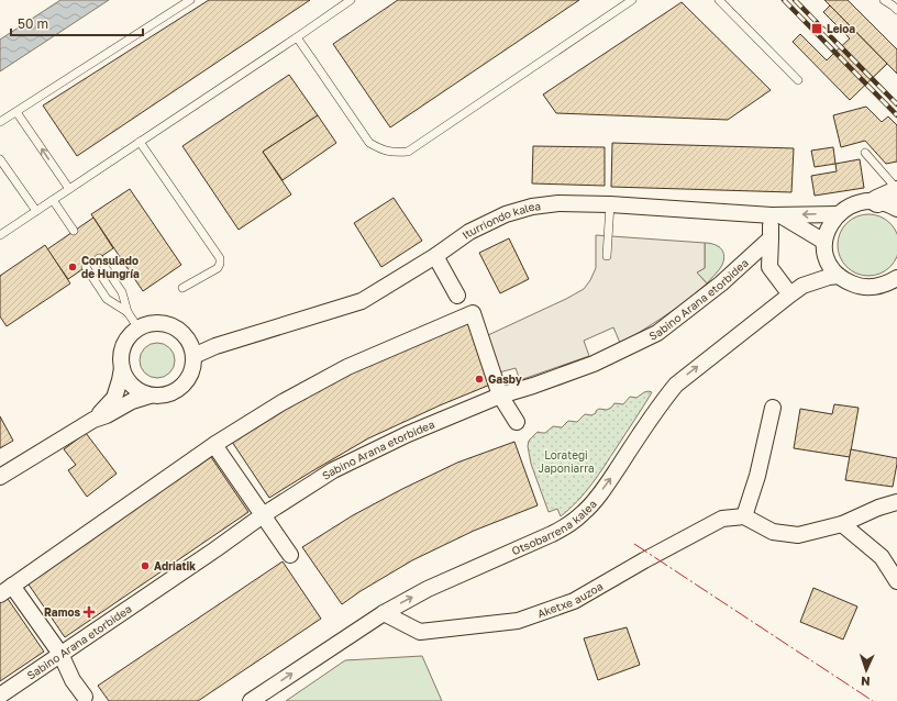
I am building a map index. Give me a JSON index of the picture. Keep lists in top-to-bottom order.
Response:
{
  "streets": {
    "street": [
      "Iturriondo kalea",
      "Sabino Arana etorbidea",
      "Otsobarrena kalea",
      "Aketxe auzoa"
    ]
  },
  "crossings": [
    ["Iturriondo kalea", "Sabino Arana etorbidea"],
    ["Otsobarrena kalea", "Aketxe auzoa"]
  ],
  "one_way": ["Otsobarrena kalea"],
  "parks": ["Lorategi Japoniarra"],
  "places": {
    "transit": ["Leioa"],
    "other": ["Consulado de Hungría", "Gasby", "Adriatik"],
    "health": ["Ramos"]
  },
  "scale_bar": "50 m",
  "north": "bottom"
}
